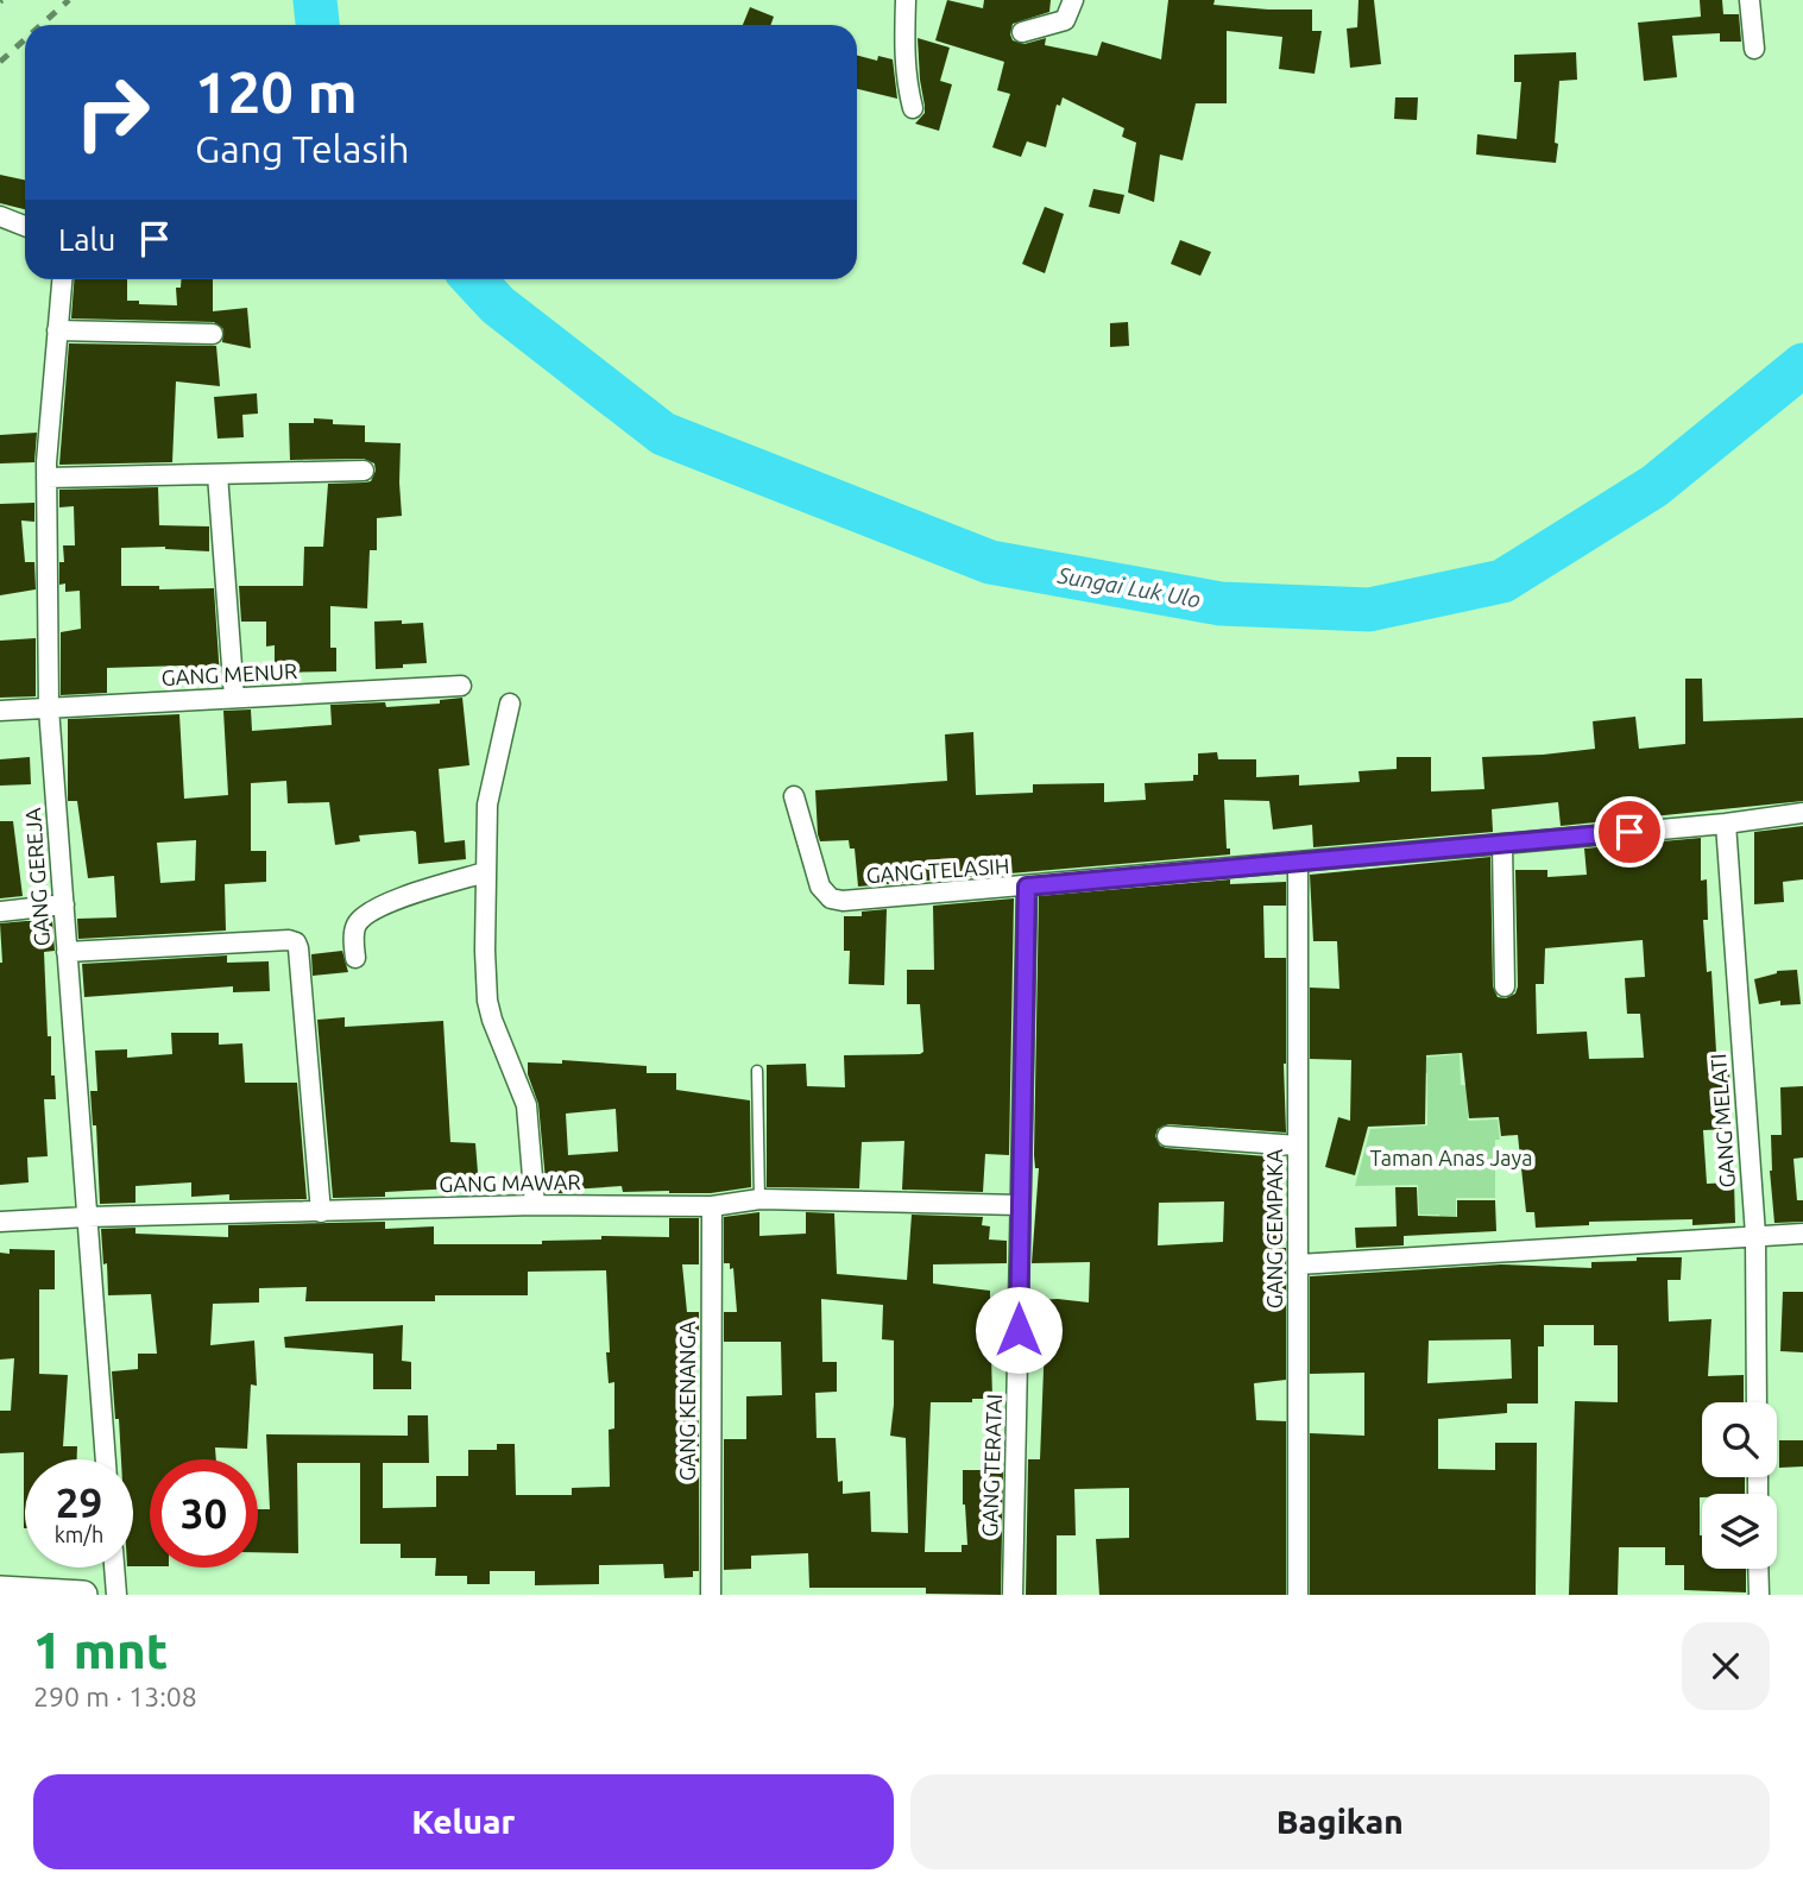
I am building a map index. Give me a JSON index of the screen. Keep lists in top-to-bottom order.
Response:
{
  "streets": {
    "street": [
      "GANG MENUR",
      "GANG TELASIH",
      "GANG GEREJA",
      "GANG MELATI",
      "GANG MAWAR",
      "GANG CEMPAKA",
      "GANG KENANGA",
      "GANG TERATAI"
    ]
  },
  "crossings": [
    ["GANG MENUR", "GANG GEREJA"],
    ["GANG TELASIH", "GANG MELATI"],
    ["GANG TELASIH", "GANG CEMPAKA"],
    ["GANG TELASIH", "GANG TERATAI"],
    ["GANG GEREJA", "GANG MAWAR"],
    ["GANG MAWAR", "GANG KENANGA"],
    ["GANG MAWAR", "GANG TERATAI"]
  ],
  "water": ["Sungai Luk Ulo"],
  "parks": ["Taman Anas Jaya"],
  "page": {
    "turn": ["120 m", "Gang Telasih"],
    "then": "Lalu",
    "speed": "29 km/h",
    "limit": "30",
    "heading": ["1 mnt", "290 m · 13:08"],
    "buttons": ["Keluar", "Bagikan"]
  }
}
